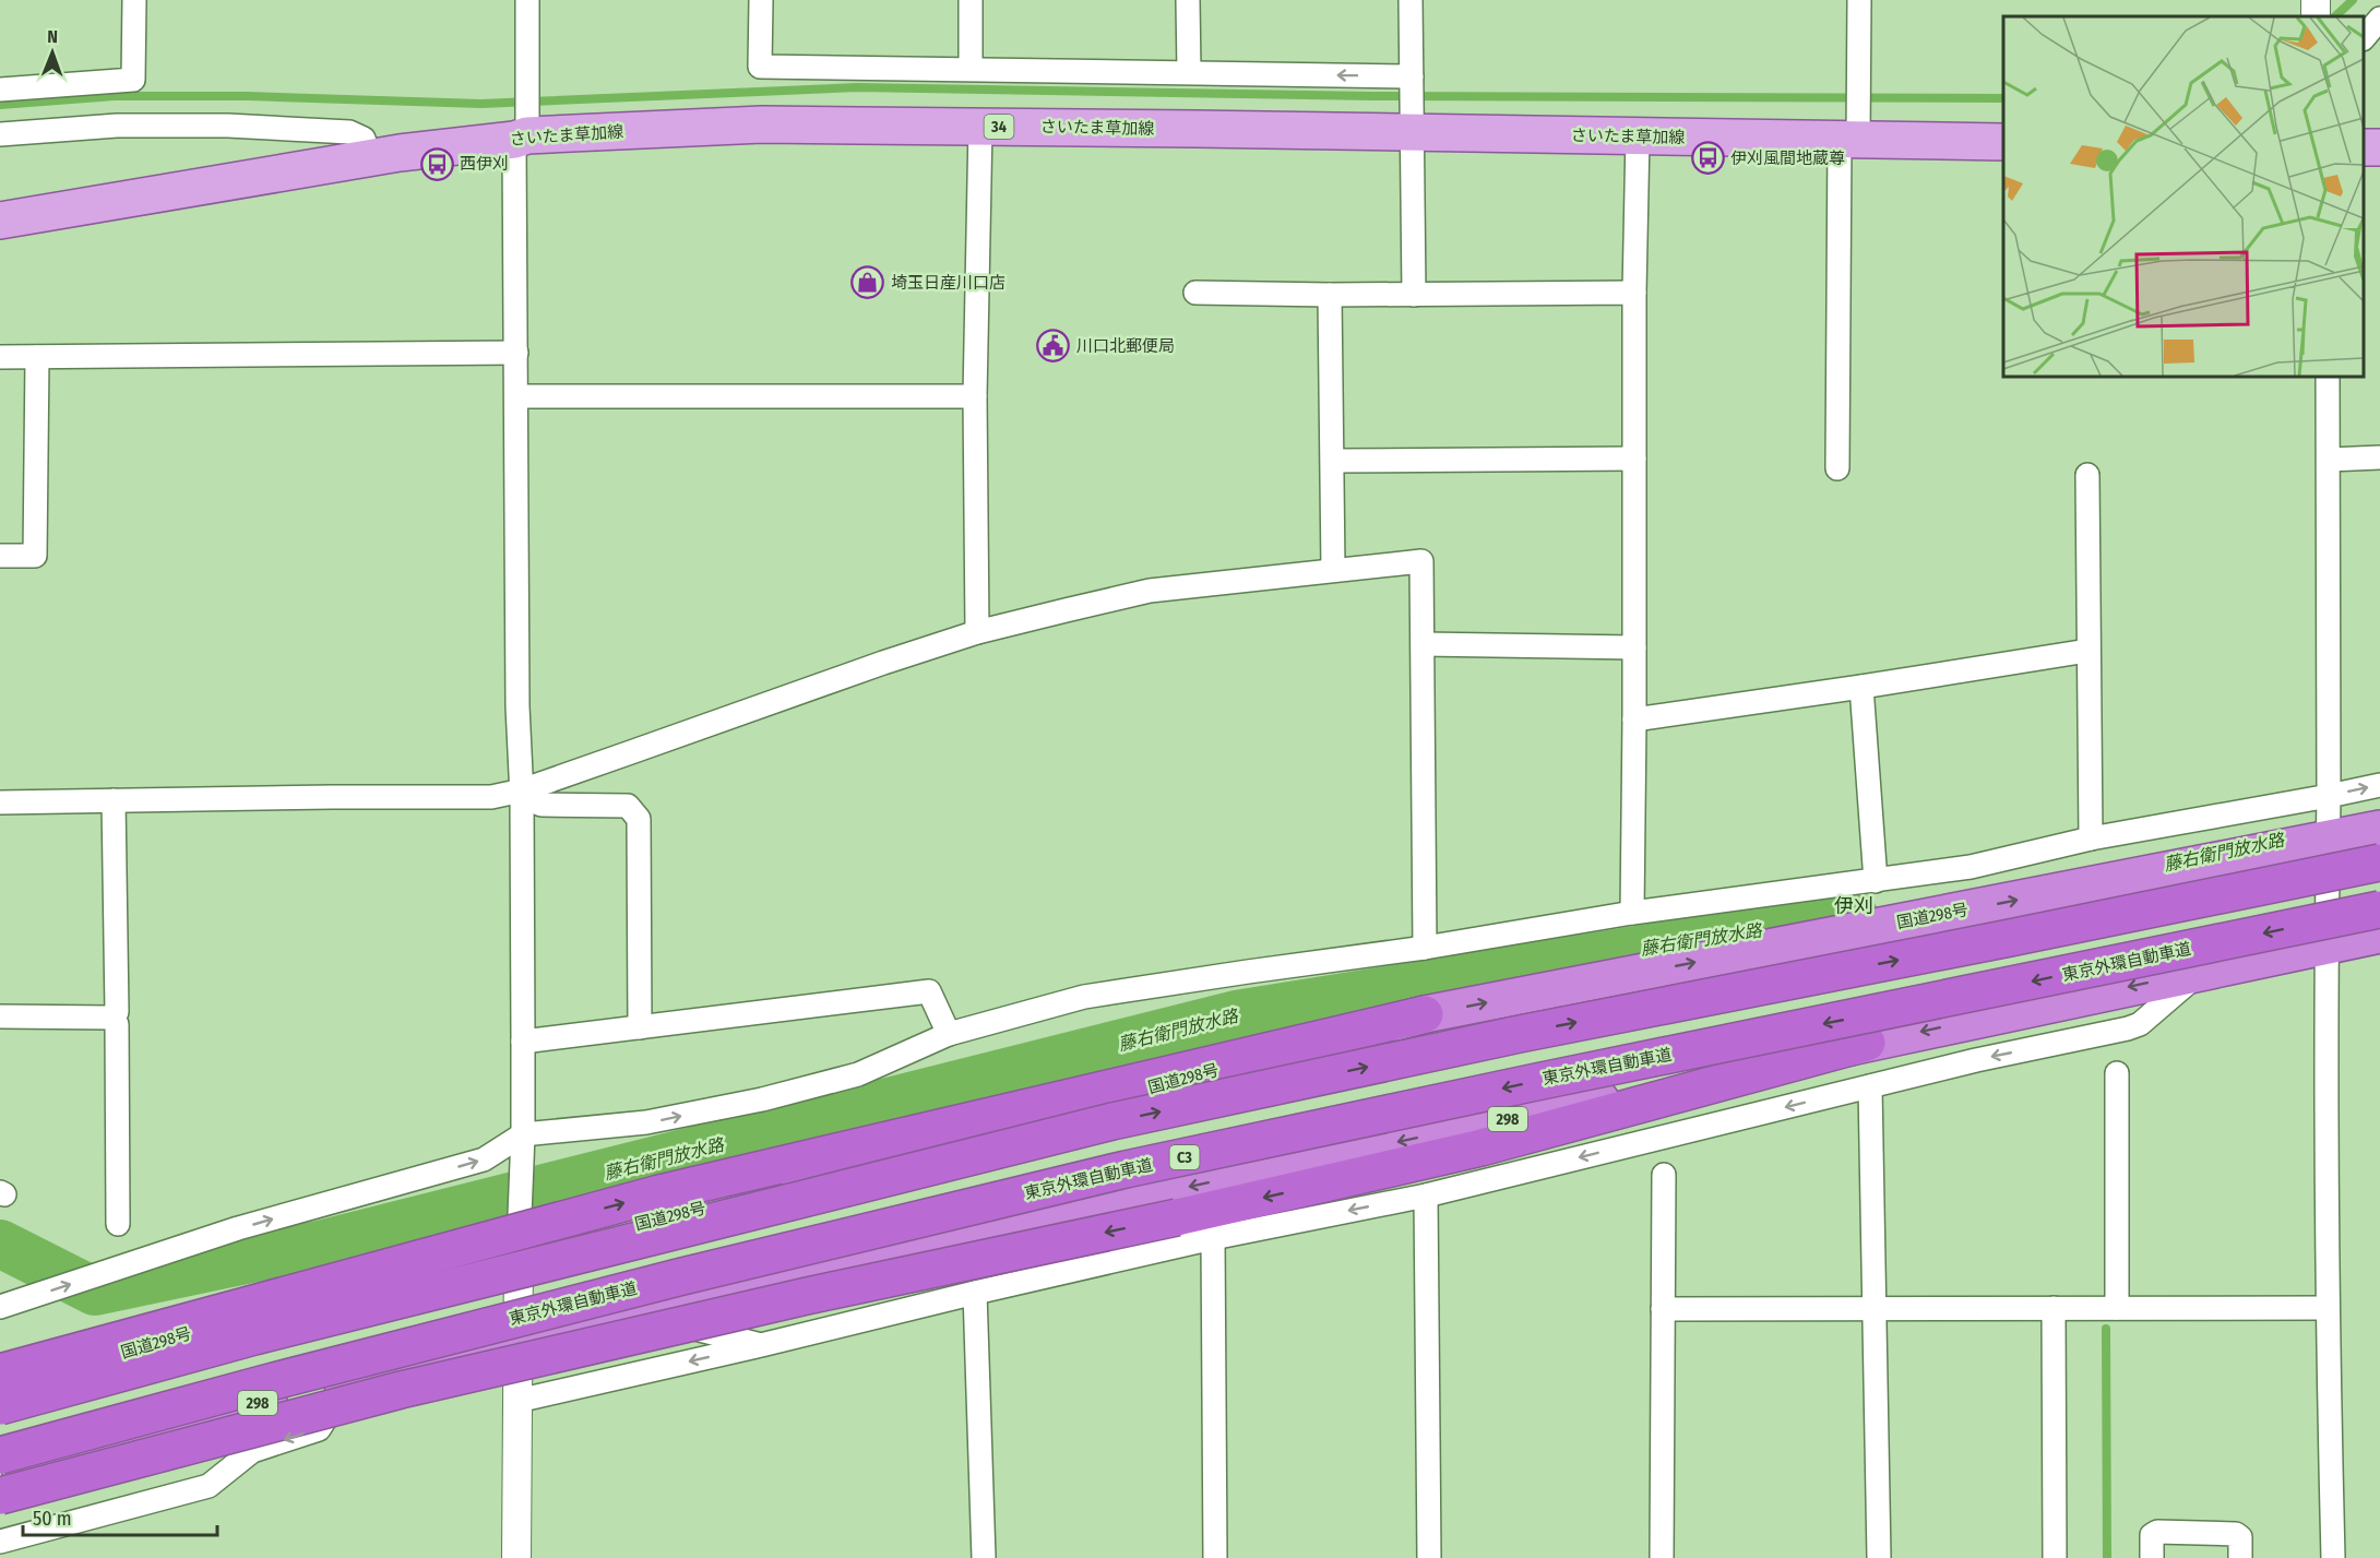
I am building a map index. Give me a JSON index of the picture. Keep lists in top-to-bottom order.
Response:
{
  "streets": {
    "highway": [
      "国道298号",
      "東京外環自動車道",
      "298",
      "C3"
    ],
    "main road": ["34", "さいたま草加線"]
  },
  "districts": ["伊刈"],
  "water": ["藤右衛門放水路"],
  "places": {
    "bus stop": ["伊刈風間地蔵尊", "西伊刈"],
    "shop": ["埼玉日産川口店"],
    "public building": ["川口北郵便局"]
  },
  "scale_bar": "50 m",
  "north": "top"
}
